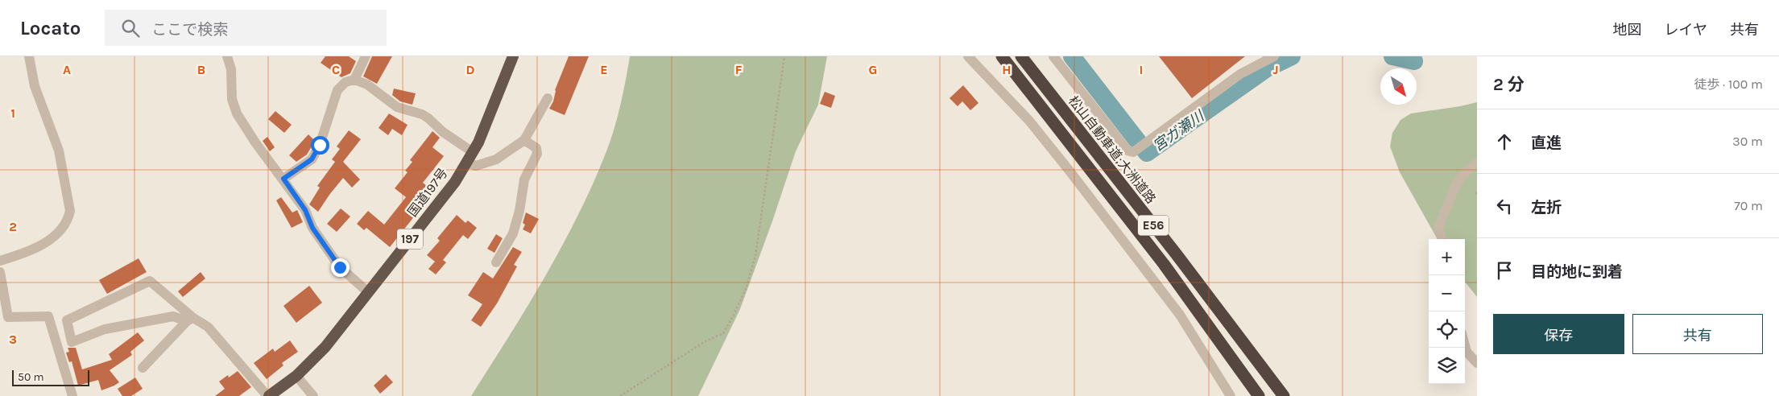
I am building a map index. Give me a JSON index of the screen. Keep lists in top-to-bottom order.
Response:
{
  "streets": {
    "highway": [
      "松山自動車道;大洲道路",
      "国道197号",
      "E56",
      "197"
    ]
  },
  "water": ["宮ガ瀬川"],
  "scale_bar": "50 m",
  "north": "bottom right",
  "page": {
    "header": "Locato",
    "search": "ここで検索",
    "nav": ["地図", "レイヤ", "共有"],
    "heading": ["2 分", "徒歩 · 100 m"],
    "list": [
      ["直進", "30 m"],
      ["左折", "70 m"],
      "目的地に到着"
    ],
    "map_buttons": ["+", "−"],
    "buttons": ["保存", "共有"],
    "scale": "50 m"
  },
  "grid": {
    "columns": [
      "A",
      "B",
      "C",
      "D",
      "E",
      "F",
      "G",
      "H",
      "I",
      "J"
    ],
    "rows": ["1", "2", "3"]
  }
}
